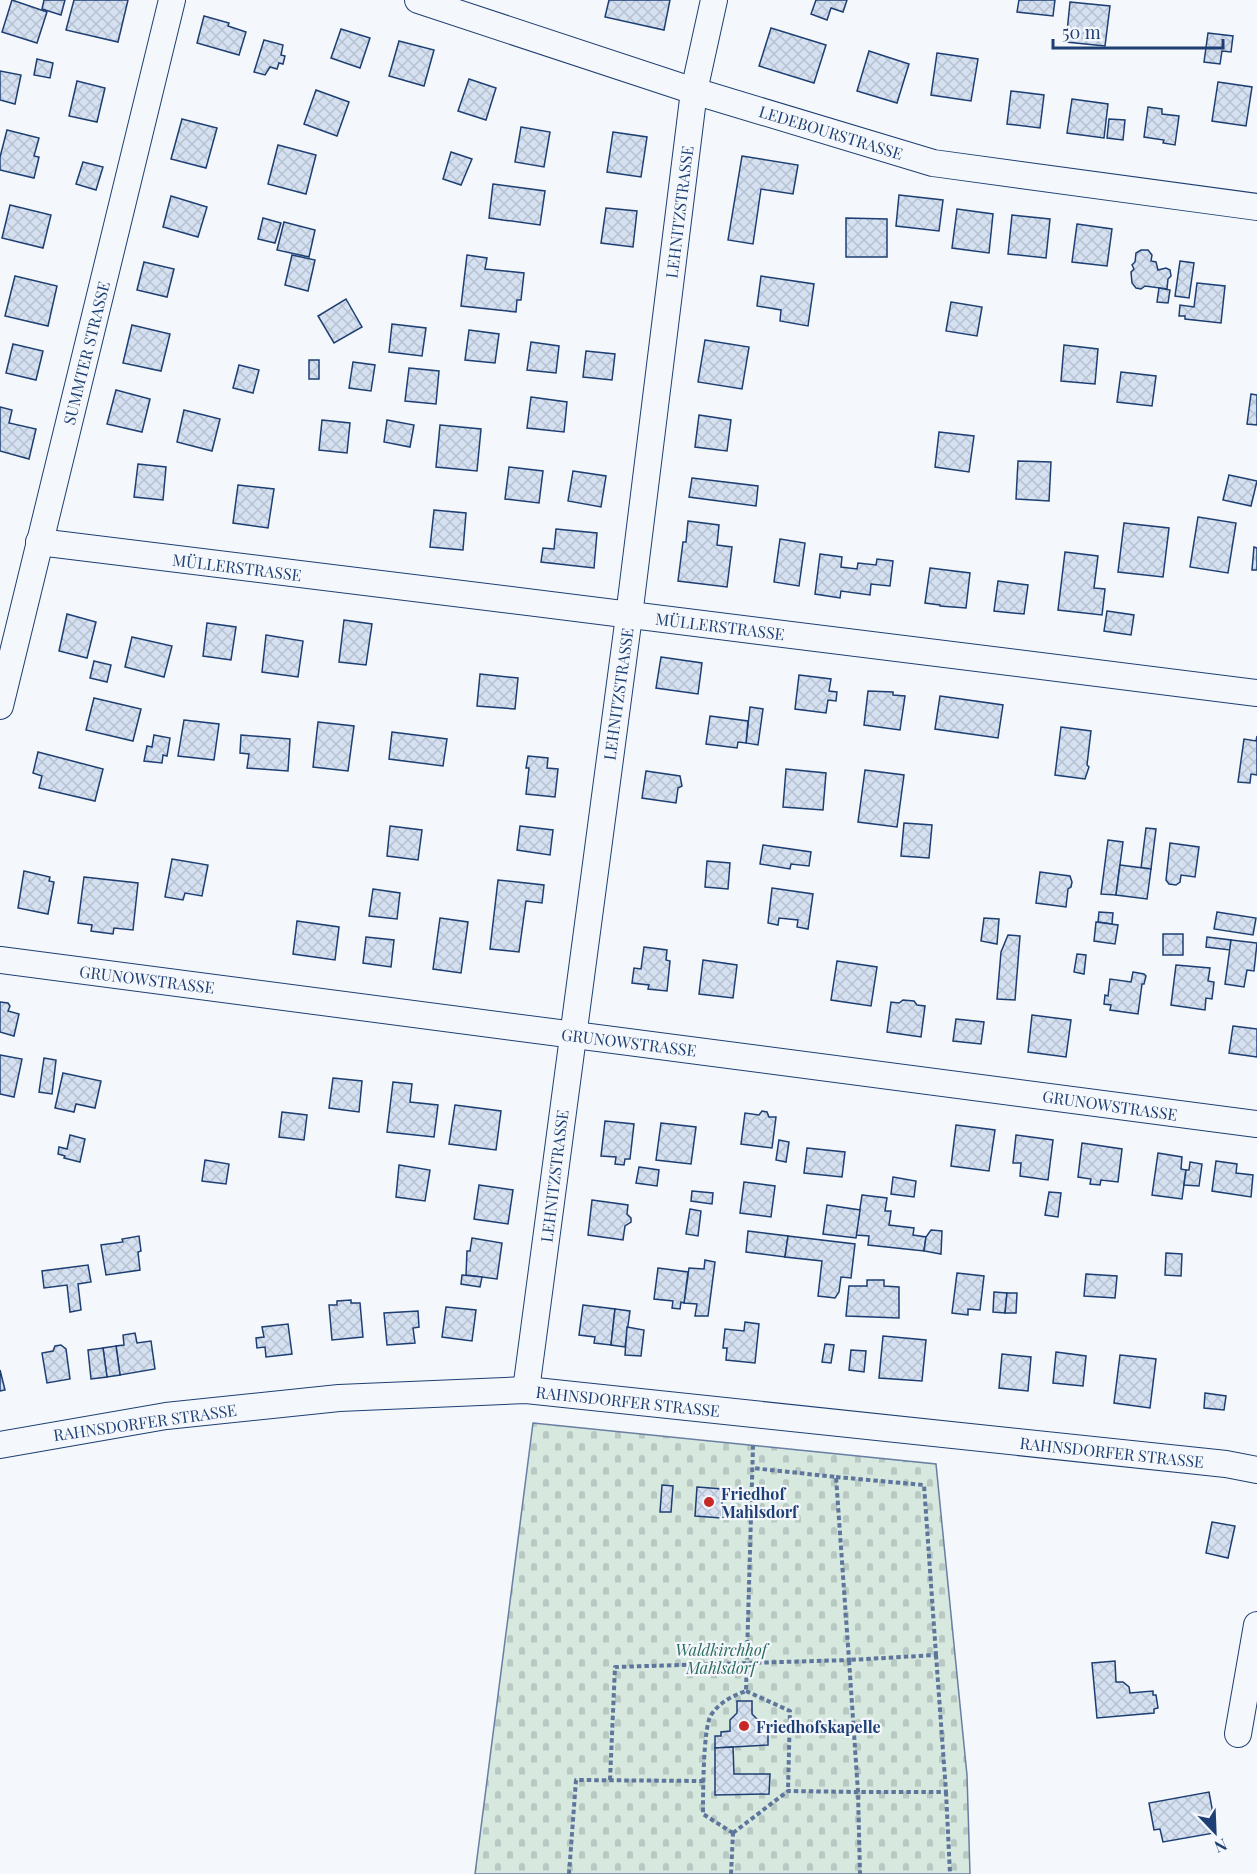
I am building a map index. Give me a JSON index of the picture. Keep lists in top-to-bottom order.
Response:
{
  "streets": {
    "street": [
      "LEDEBOURSTRASSE",
      "LEHNITZSTRASSE",
      "SUMMTER STRASSE",
      "MÜLLERSTRASSE",
      "GRUNOWSTRASSE",
      "RAHNSDORFER STRASSE"
    ]
  },
  "crossings": [
    ["LEDEBOURSTRASSE", "LEHNITZSTRASSE"],
    ["LEHNITZSTRASSE", "MÜLLERSTRASSE"],
    ["LEHNITZSTRASSE", "GRUNOWSTRASSE"],
    ["LEHNITZSTRASSE", "RAHNSDORFER STRASSE"],
    ["SUMMTER STRASSE", "MÜLLERSTRASSE"]
  ],
  "parks": ["Waldkirchhof Mahlsdorf"],
  "places": ["Friedhof Mahlsdorf", "Friedhofskapelle"],
  "scale_bar": "50 m",
  "north": "bottom right"
}
